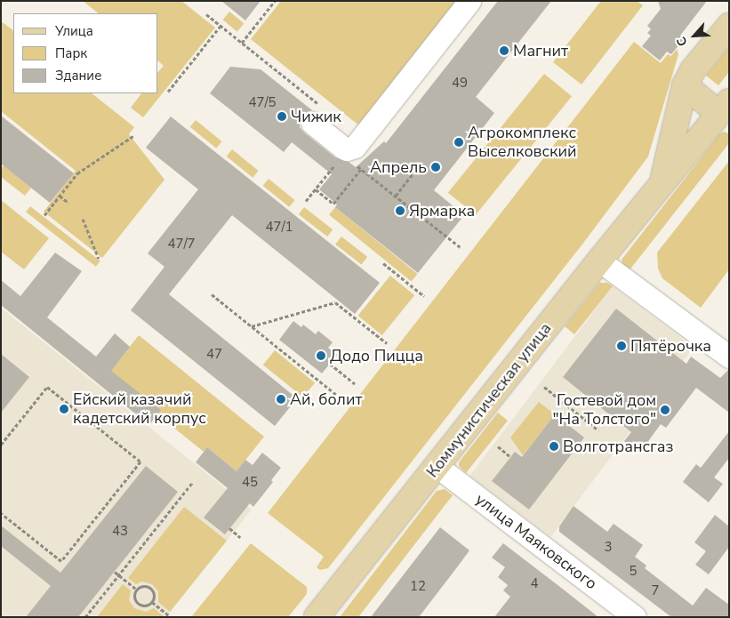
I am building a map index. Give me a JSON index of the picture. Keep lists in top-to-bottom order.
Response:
{
  "streets": {
    "main road": ["Коммунистическая улица"],
    "street": ["улица Маяковского"]
  },
  "crossings": [
    ["Коммунистическая улица", "улица Маяковского"]
  ],
  "places": [
    "Магнит",
    "Чижик",
    "Агрокомплекс Выселковский",
    "Апрель",
    "Ярмарка",
    "Пятёрочка",
    "Додо Пицца",
    "Ай, болит",
    "Ейский казачий кадетский корпус",
    "Гостевой дом \"На Толстого\"",
    "Волготрансгаз"
  ],
  "house_numbers": [
    "49",
    "47/5",
    "47/1",
    "47/7",
    "47",
    "45",
    "43",
    "3",
    "5",
    "4",
    "12",
    "7"
  ],
  "legend": ["Улица", "Парк", "Здание"],
  "north": "bottom left"
}
